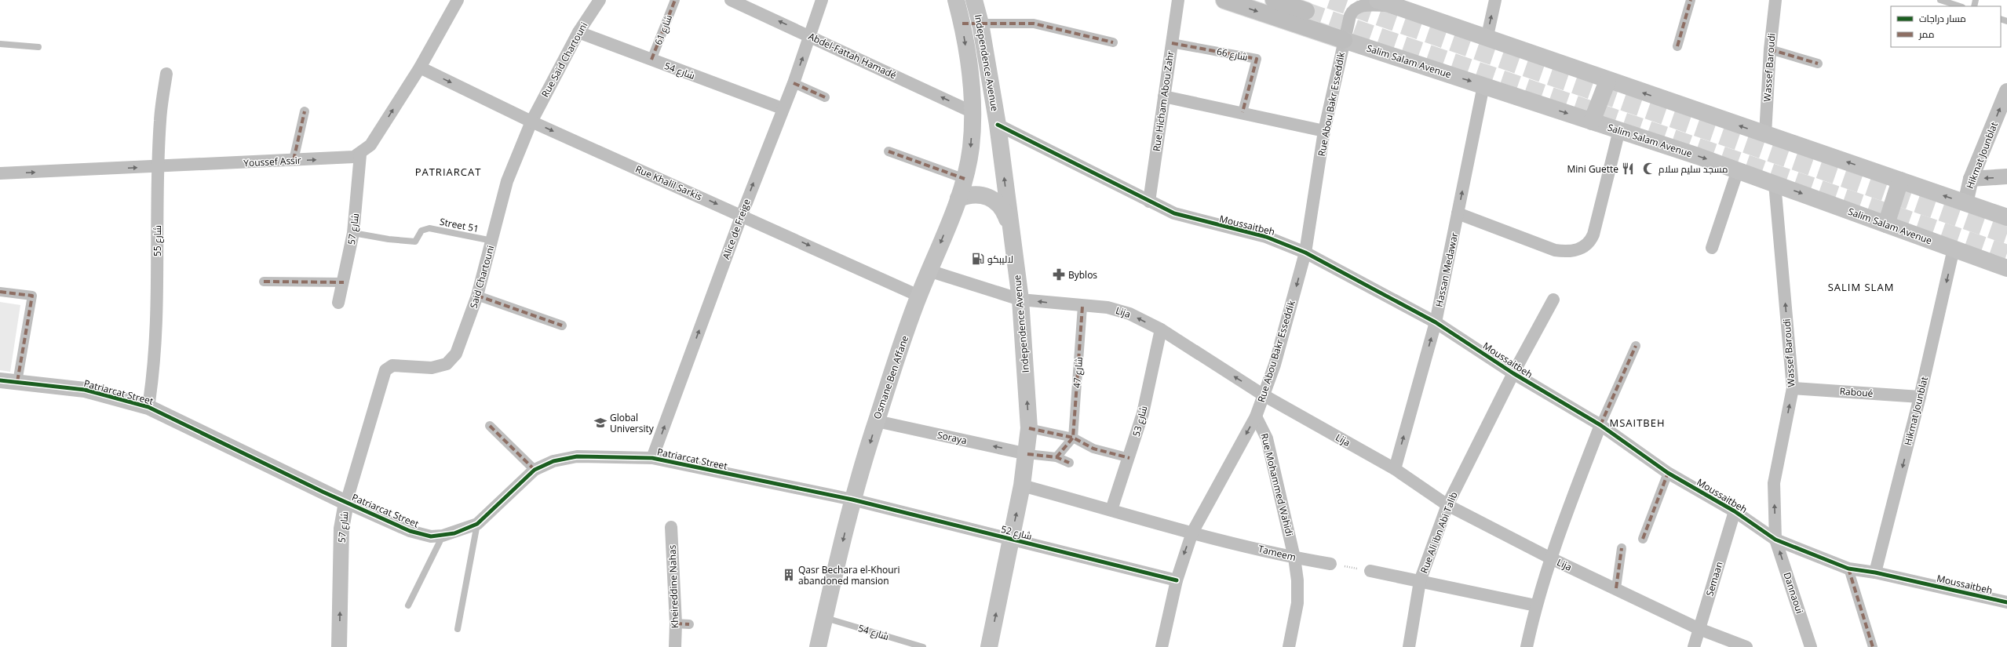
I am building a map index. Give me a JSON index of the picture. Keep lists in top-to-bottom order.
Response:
{
  "streets": {
    "main road": ["Salim Salam Avenue", "Independence Avenue", "Osmane Ben Affane"],
    "street": [
      "شارع 61",
      "شارع 66",
      "Abdel-Fattah Hamadé",
      "Rue Saïd Chartouni",
      "Wassef Baroudi",
      "شارع 54",
      "Rue Hicham Abou Zahr",
      "Rue Abou Bakr Esseddik",
      "Hikmat Jounblat",
      "Youssef Assir",
      "Rue Khalil Sarkis",
      "Moussaitbeh",
      "شارع 57",
      "Alice de Freige",
      "شارع 55",
      "Hassan Medawar",
      "Said Chartouni",
      "Lija",
      "شارع 47",
      "Patriarcat Street",
      "Raboué",
      "شارع 53",
      "Soraya",
      "Rue Mohammed Wahidi",
      "شارع 52",
      "Rue Ali ibn Abi Talib",
      "Tameem",
      "Semaan",
      "Kheireddine Nahas",
      "Dannaoui"
    ],
    "lane": ["Street 51"]
  },
  "crossings": [
    ["شارع 61", "شارع 54"],
    ["شارع 66", "Rue Hicham Abou Zahr"],
    ["Abdel-Fattah Hamadé", "Independence Avenue"],
    ["Abdel-Fattah Hamadé", "Alice de Freige"],
    ["Abdel-Fattah Hamadé", "Osmane Ben Affane"],
    ["Rue Saïd Chartouni", "شارع 54"],
    ["Rue Saïd Chartouni", "Rue Khalil Sarkis"],
    ["Rue Saïd Chartouni", "Said Chartouni"],
    ["Salim Salam Avenue", "Wassef Baroudi"],
    ["Salim Salam Avenue", "Rue Abou Bakr Esseddik"],
    ["Salim Salam Avenue", "Hikmat Jounblat"],
    ["Salim Salam Avenue", "Hassan Medawar"],
    ["Independence Avenue", "Moussaitbeh"],
    ["Independence Avenue", "Lija"],
    ["Independence Avenue", "Osmane Ben Affane"],
    ["Independence Avenue", "Soraya"],
    ["Independence Avenue", "شارع 52"],
    ["Independence Avenue", "Tameem"],
    ["Wassef Baroudi", "Moussaitbeh"],
    ["Wassef Baroudi", "Raboué"],
    ["Wassef Baroudi", "Dannaoui"],
    ["شارع 54", "Alice de Freige"],
    ["شارع 54", "Osmane Ben Affane"],
    ["Rue Hicham Abou Zahr", "Moussaitbeh"],
    ["Rue Abou Bakr Esseddik", "Moussaitbeh"],
    ["Rue Abou Bakr Esseddik", "Lija"],
    ["Rue Abou Bakr Esseddik", "Rue Mohammed Wahidi"],
    ["Rue Abou Bakr Esseddik", "شارع 52"],
    ["Rue Abou Bakr Esseddik", "Tameem"],
    ["Hikmat Jounblat", "Moussaitbeh"],
    ["Hikmat Jounblat", "Raboué"],
    ["Youssef Assir", "Rue Khalil Sarkis"],
    ["Youssef Assir", "شارع 57"],
    ["Youssef Assir", "شارع 55"],
    ["Rue Khalil Sarkis", "Alice de Freige"],
    ["Rue Khalil Sarkis", "Said Chartouni"],
    ["Rue Khalil Sarkis", "Osmane Ben Affane"],
    ["Street 51", "شارع 57"],
    ["Street 51", "Said Chartouni"],
    ["Moussaitbeh", "Hassan Medawar"],
    ["Moussaitbeh", "Rue Ali ibn Abi Talib"],
    ["Moussaitbeh", "Semaan"],
    ["Moussaitbeh", "Dannaoui"],
    ["شارع 57", "Said Chartouni"],
    ["شارع 57", "Patriarcat Street"],
    ["Alice de Freige", "Patriarcat Street"],
    ["شارع 55", "Patriarcat Street"],
    ["Hassan Medawar", "Lija"],
    ["Lija", "شارع 47"],
    ["Lija", "Osmane Ben Affane"],
    ["Lija", "شارع 53"],
    ["Lija", "Rue Ali ibn Abi Talib"],
    ["Lija", "Semaan"],
    ["Osmane Ben Affane", "Patriarcat Street"],
    ["Osmane Ben Affane", "Soraya"],
    ["Osmane Ben Affane", "شارع 52"],
    ["Patriarcat Street", "شارع 52"],
    ["شارع 53", "Tameem"],
    ["Rue Mohammed Wahidi", "Tameem"]
  ],
  "one_way": [
    "Wassef Baroudi",
    "Rue Abou Bakr Esseddik",
    "Youssef Assir",
    "Rue Khalil Sarkis",
    "Alice de Freige",
    "Hassan Medawar",
    "Osmane Ben Affane",
    "Soraya"
  ],
  "districts": ["PATRIARCAT", "SALIM SLAM", "MSAITBEH"],
  "places": {
    "restaurant": ["Mini Guette"],
    "mosque": ["مسجد سليم سلام"],
    "fuel station": ["لاليبكو"],
    "pharmacy": ["Byblos"],
    "school or university": ["Global University"],
    "building": ["Qasr Bechara el-Khouri abandoned mansion"]
  },
  "legend": ["مسار دراجات", "ممر"]
}
